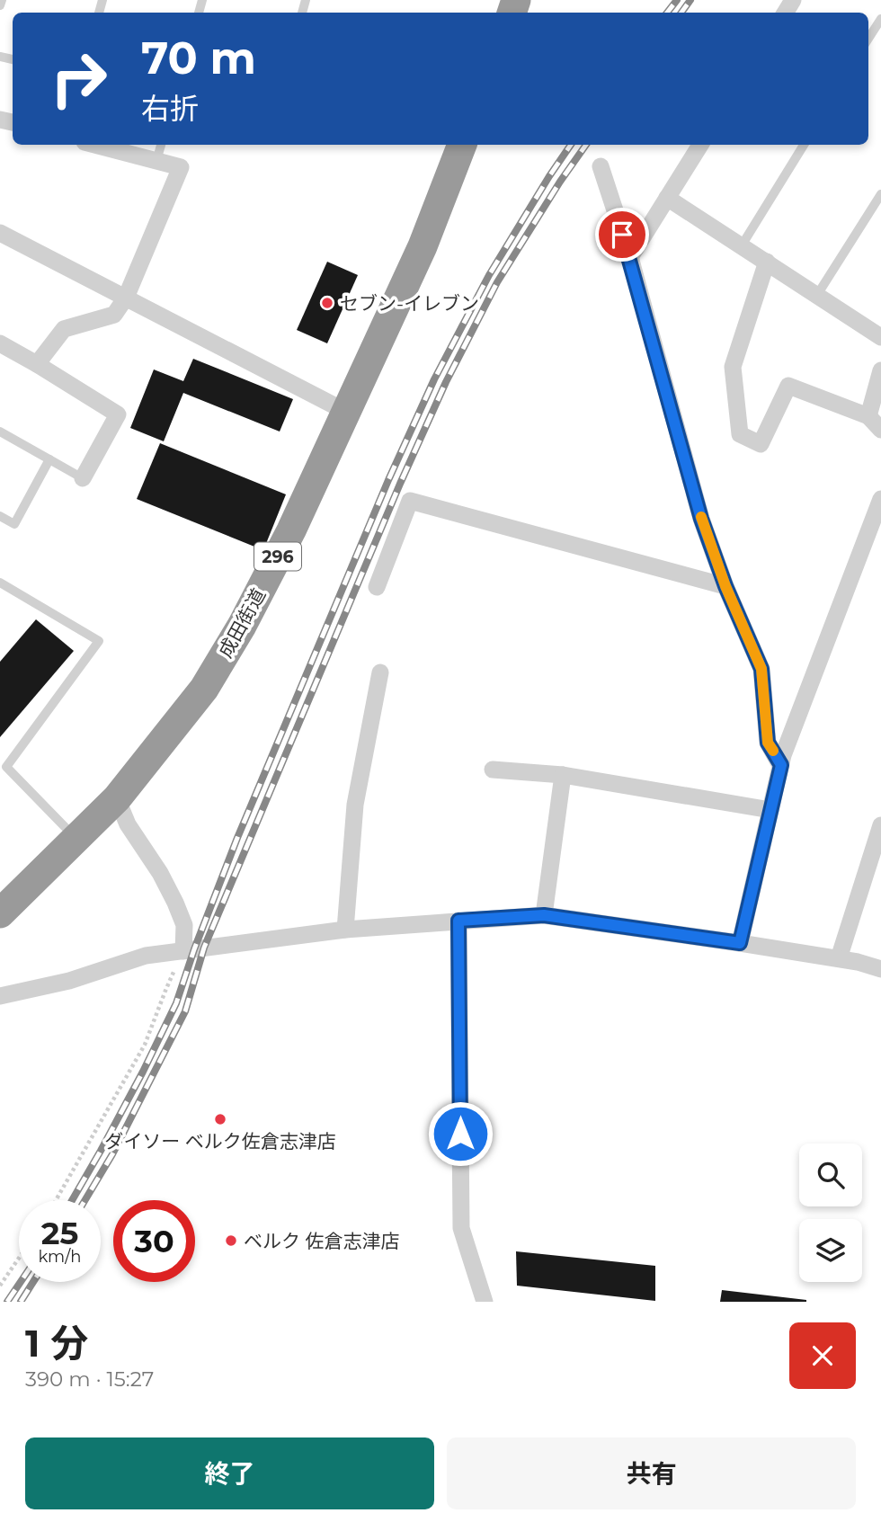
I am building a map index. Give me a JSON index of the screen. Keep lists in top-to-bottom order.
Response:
{
  "streets": {
    "highway": ["296", "成田街道"]
  },
  "places": ["セブン-イレブン", "ダイソー ベルク佐倉志津店", "ベルク 佐倉志津店"],
  "page": {
    "turn": ["70 m", "右折"],
    "speed": "25 km/h",
    "limit": "30",
    "heading": ["1 分", "390 m · 15:27"],
    "buttons": ["終了", "共有"]
  }
}
